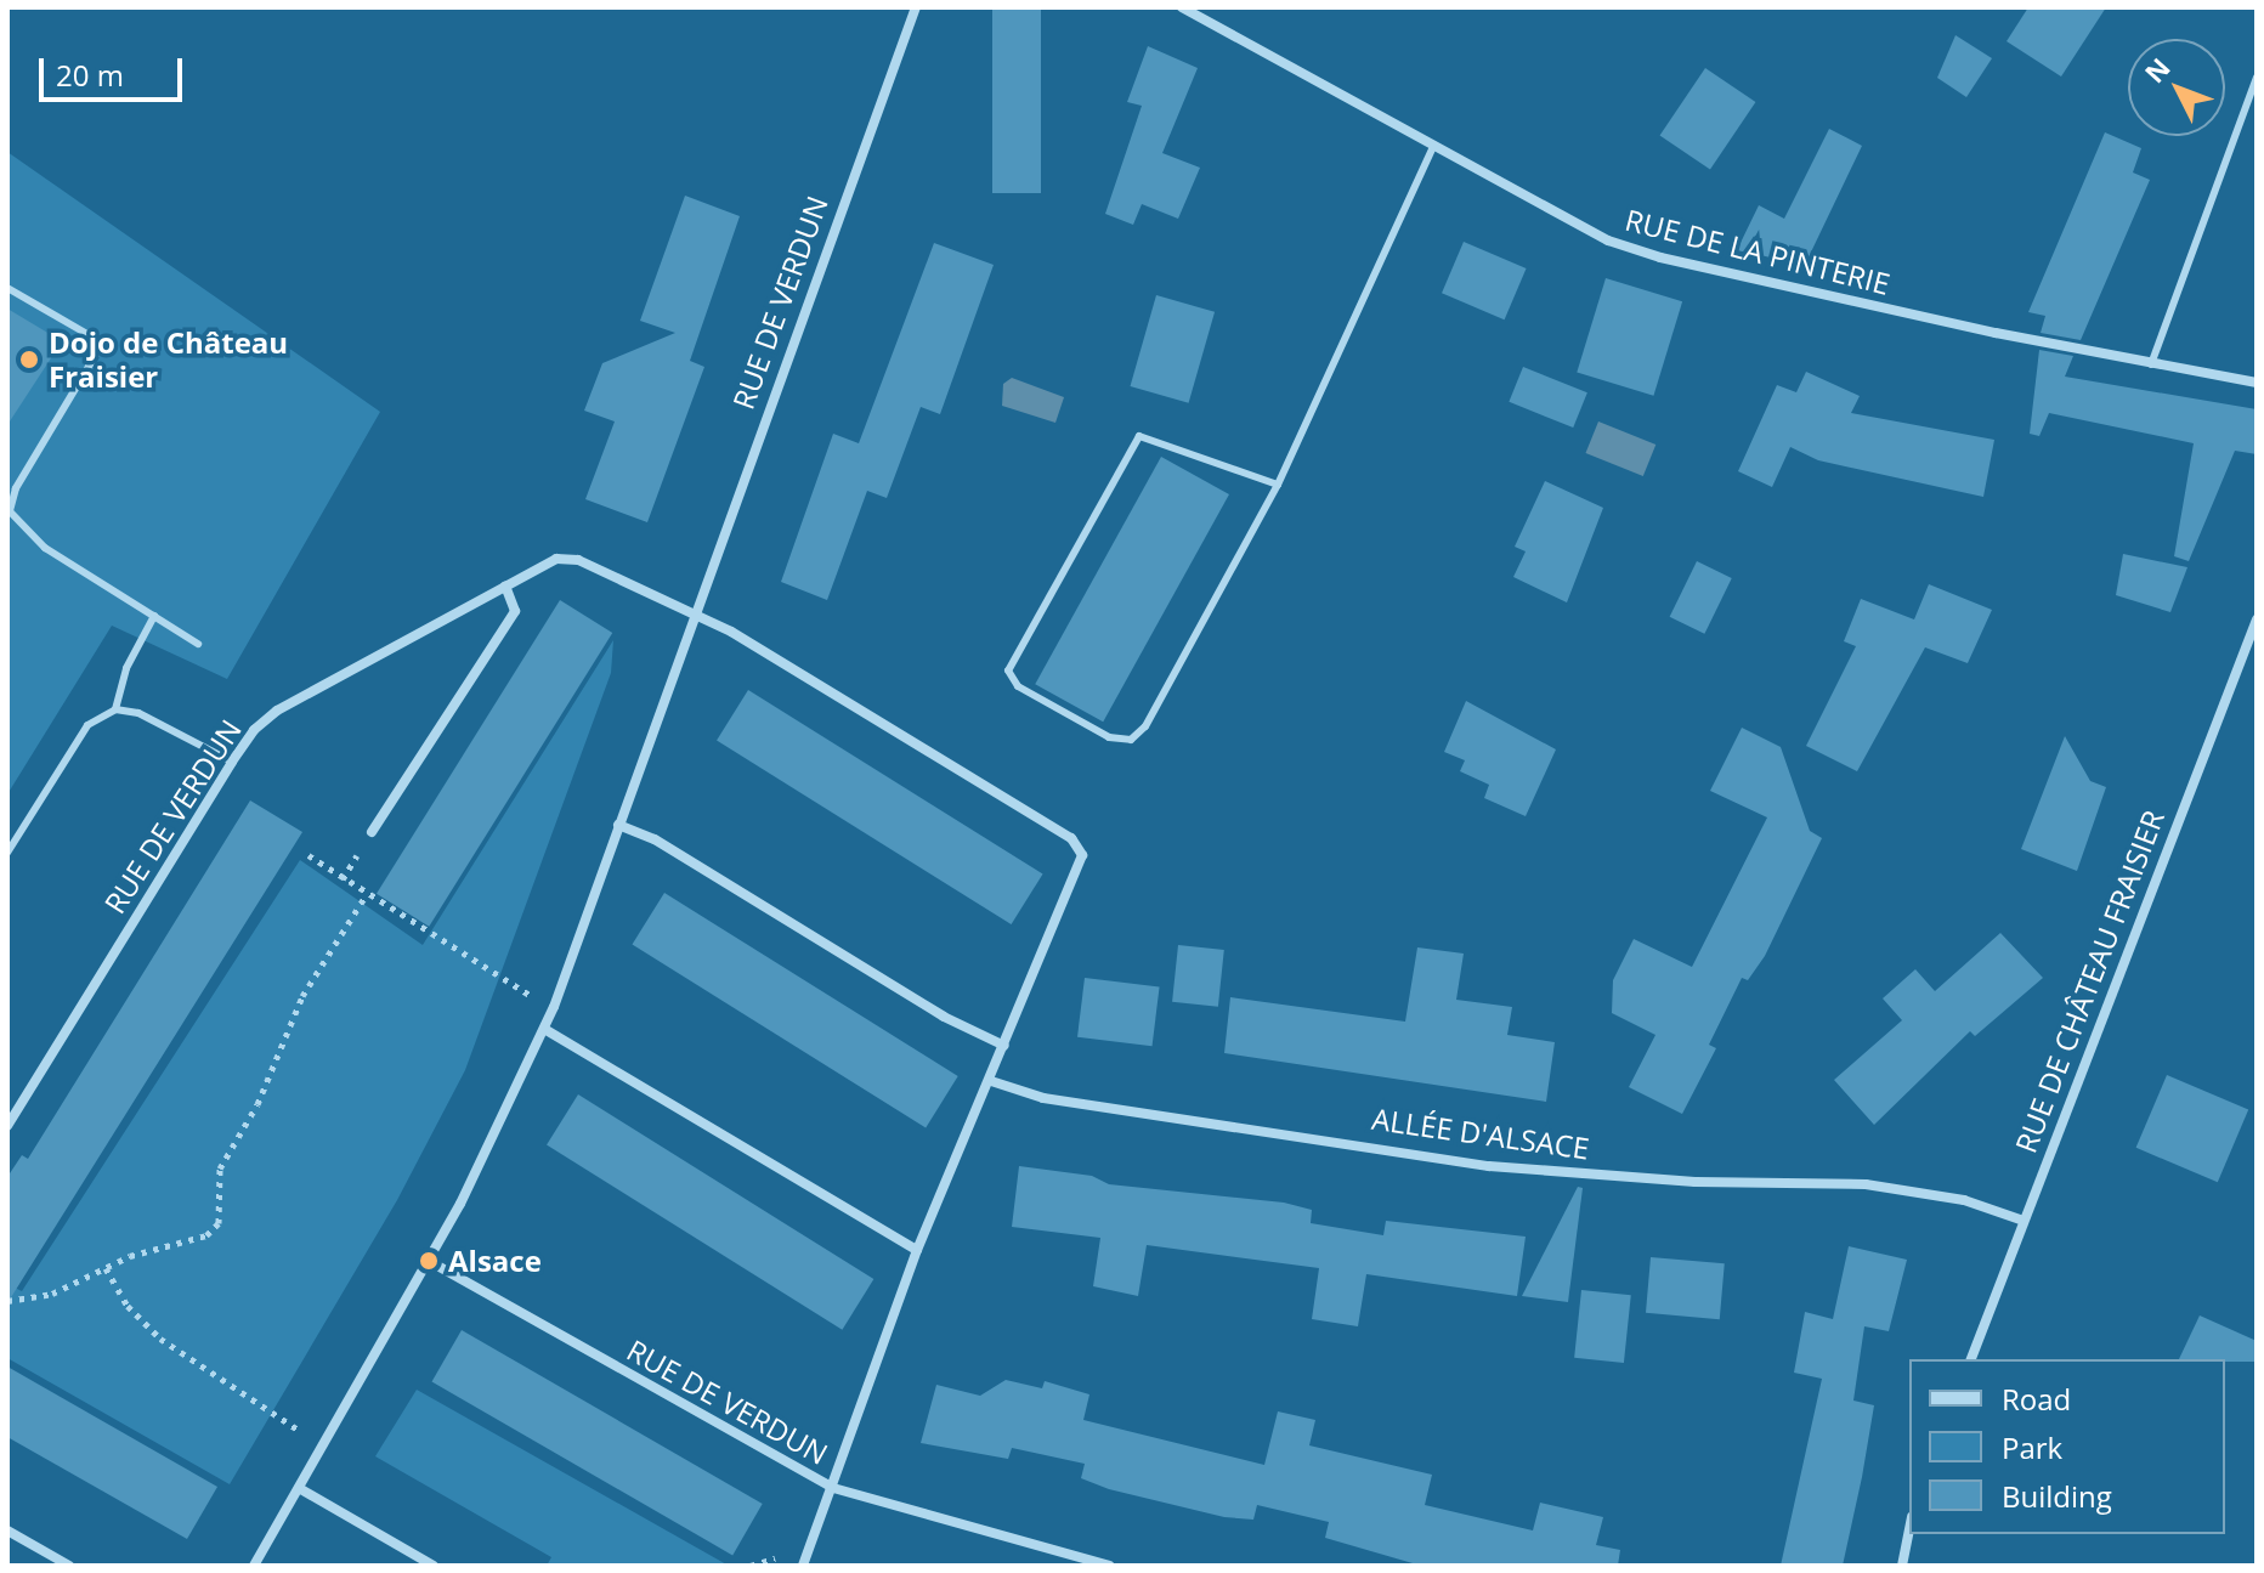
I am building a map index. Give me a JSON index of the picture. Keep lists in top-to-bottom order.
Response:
{
  "streets": {
    "street": [
      "RUE DE LA PINTERIE",
      "RUE DE VERDUN",
      "RUE DE CHÂTEAU FRAISIER",
      "ALLÉE D'ALSACE"
    ]
  },
  "crossings": [
    ["RUE DE VERDUN", "ALLÉE D'ALSACE"],
    ["RUE DE CHÂTEAU FRAISIER", "ALLÉE D'ALSACE"]
  ],
  "places": ["Dojo de Château Fraisier", "Alsace"],
  "legend": ["Road", "Park", "Building"],
  "scale_bar": "20 m",
  "north": "top left"
}
